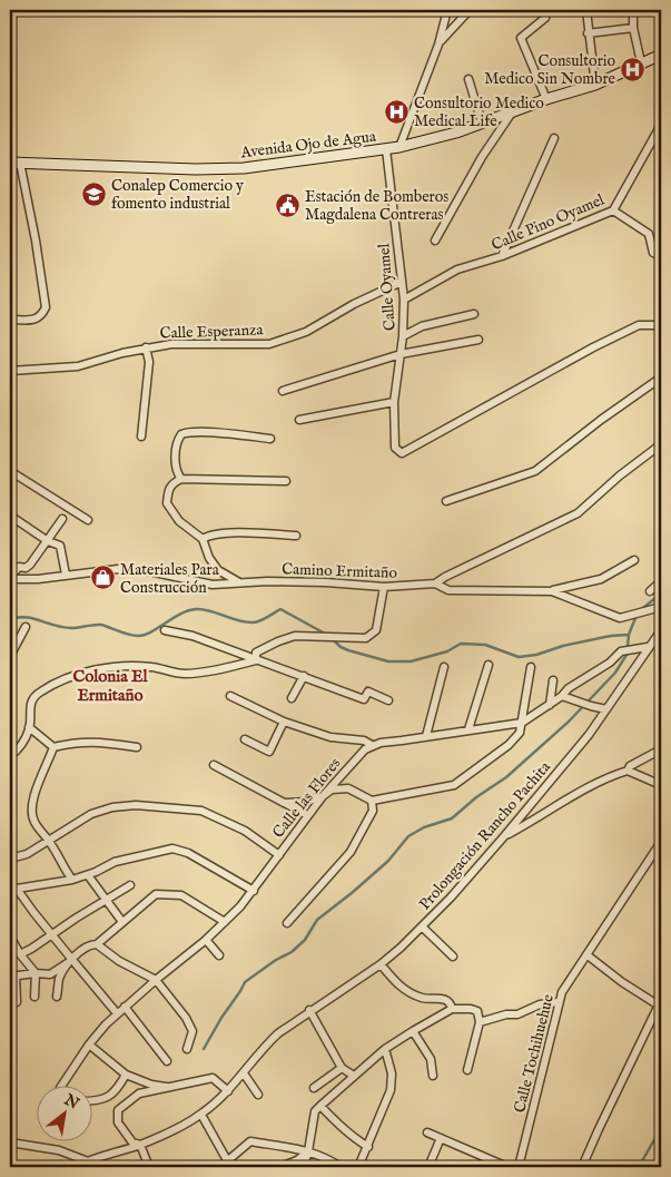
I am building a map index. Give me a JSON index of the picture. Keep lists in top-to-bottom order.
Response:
{
  "streets": {
    "street": [
      "Avenida Ojo de Agua",
      "Calle Pino Oyamel",
      "Calle Oyamel",
      "Calle Esperanza",
      "Camino Ermitaño",
      "Calle las Flores",
      "Prolongación Rancho Pachita",
      "Calle Tochihuehue"
    ]
  },
  "crossings": [
    ["Avenida Ojo de Agua", "Calle Oyamel"],
    ["Calle Pino Oyamel", "Calle Oyamel"],
    ["Calle Oyamel", "Calle Esperanza"]
  ],
  "districts": ["Colonia El Ermitaño"],
  "places": {
    "hospital": ["Consultorio Medico Sin Nombre", "Consultorio Medico Medical Life"],
    "school or university": ["Conalep Comercio y fomento industrial"],
    "public building": ["Estación de Bomberos Magdalena Contreras"],
    "shop": ["Materiales Para Construcción"]
  },
  "north": "top right"
}
